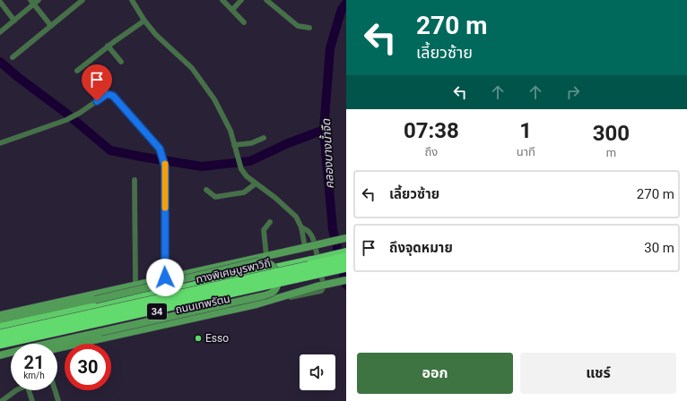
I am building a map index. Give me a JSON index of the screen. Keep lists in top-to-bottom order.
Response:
{
  "streets": {
    "highway": ["ทางพิเศษบูรพาวิถี", "ถนนเทพรัตน", "34"]
  },
  "water": ["คลองบางน้ำจืด"],
  "places": ["Esso"],
  "page": {
    "turn": ["270 m", "เลี้ยวซ้าย"],
    "eta": [
      "07:38",
      "ถึง",
      "1",
      "นาที",
      "300",
      "m"
    ],
    "list": [
      {
        "name": "เลี้ยวซ้าย",
        "value": "270 m"
      },
      {
        "name": "ถึงจุดหมาย",
        "value": "30 m"
      }
    ],
    "speed": "21 km/h",
    "limit": "30",
    "buttons": ["ออก", "แชร์"]
  }
}
